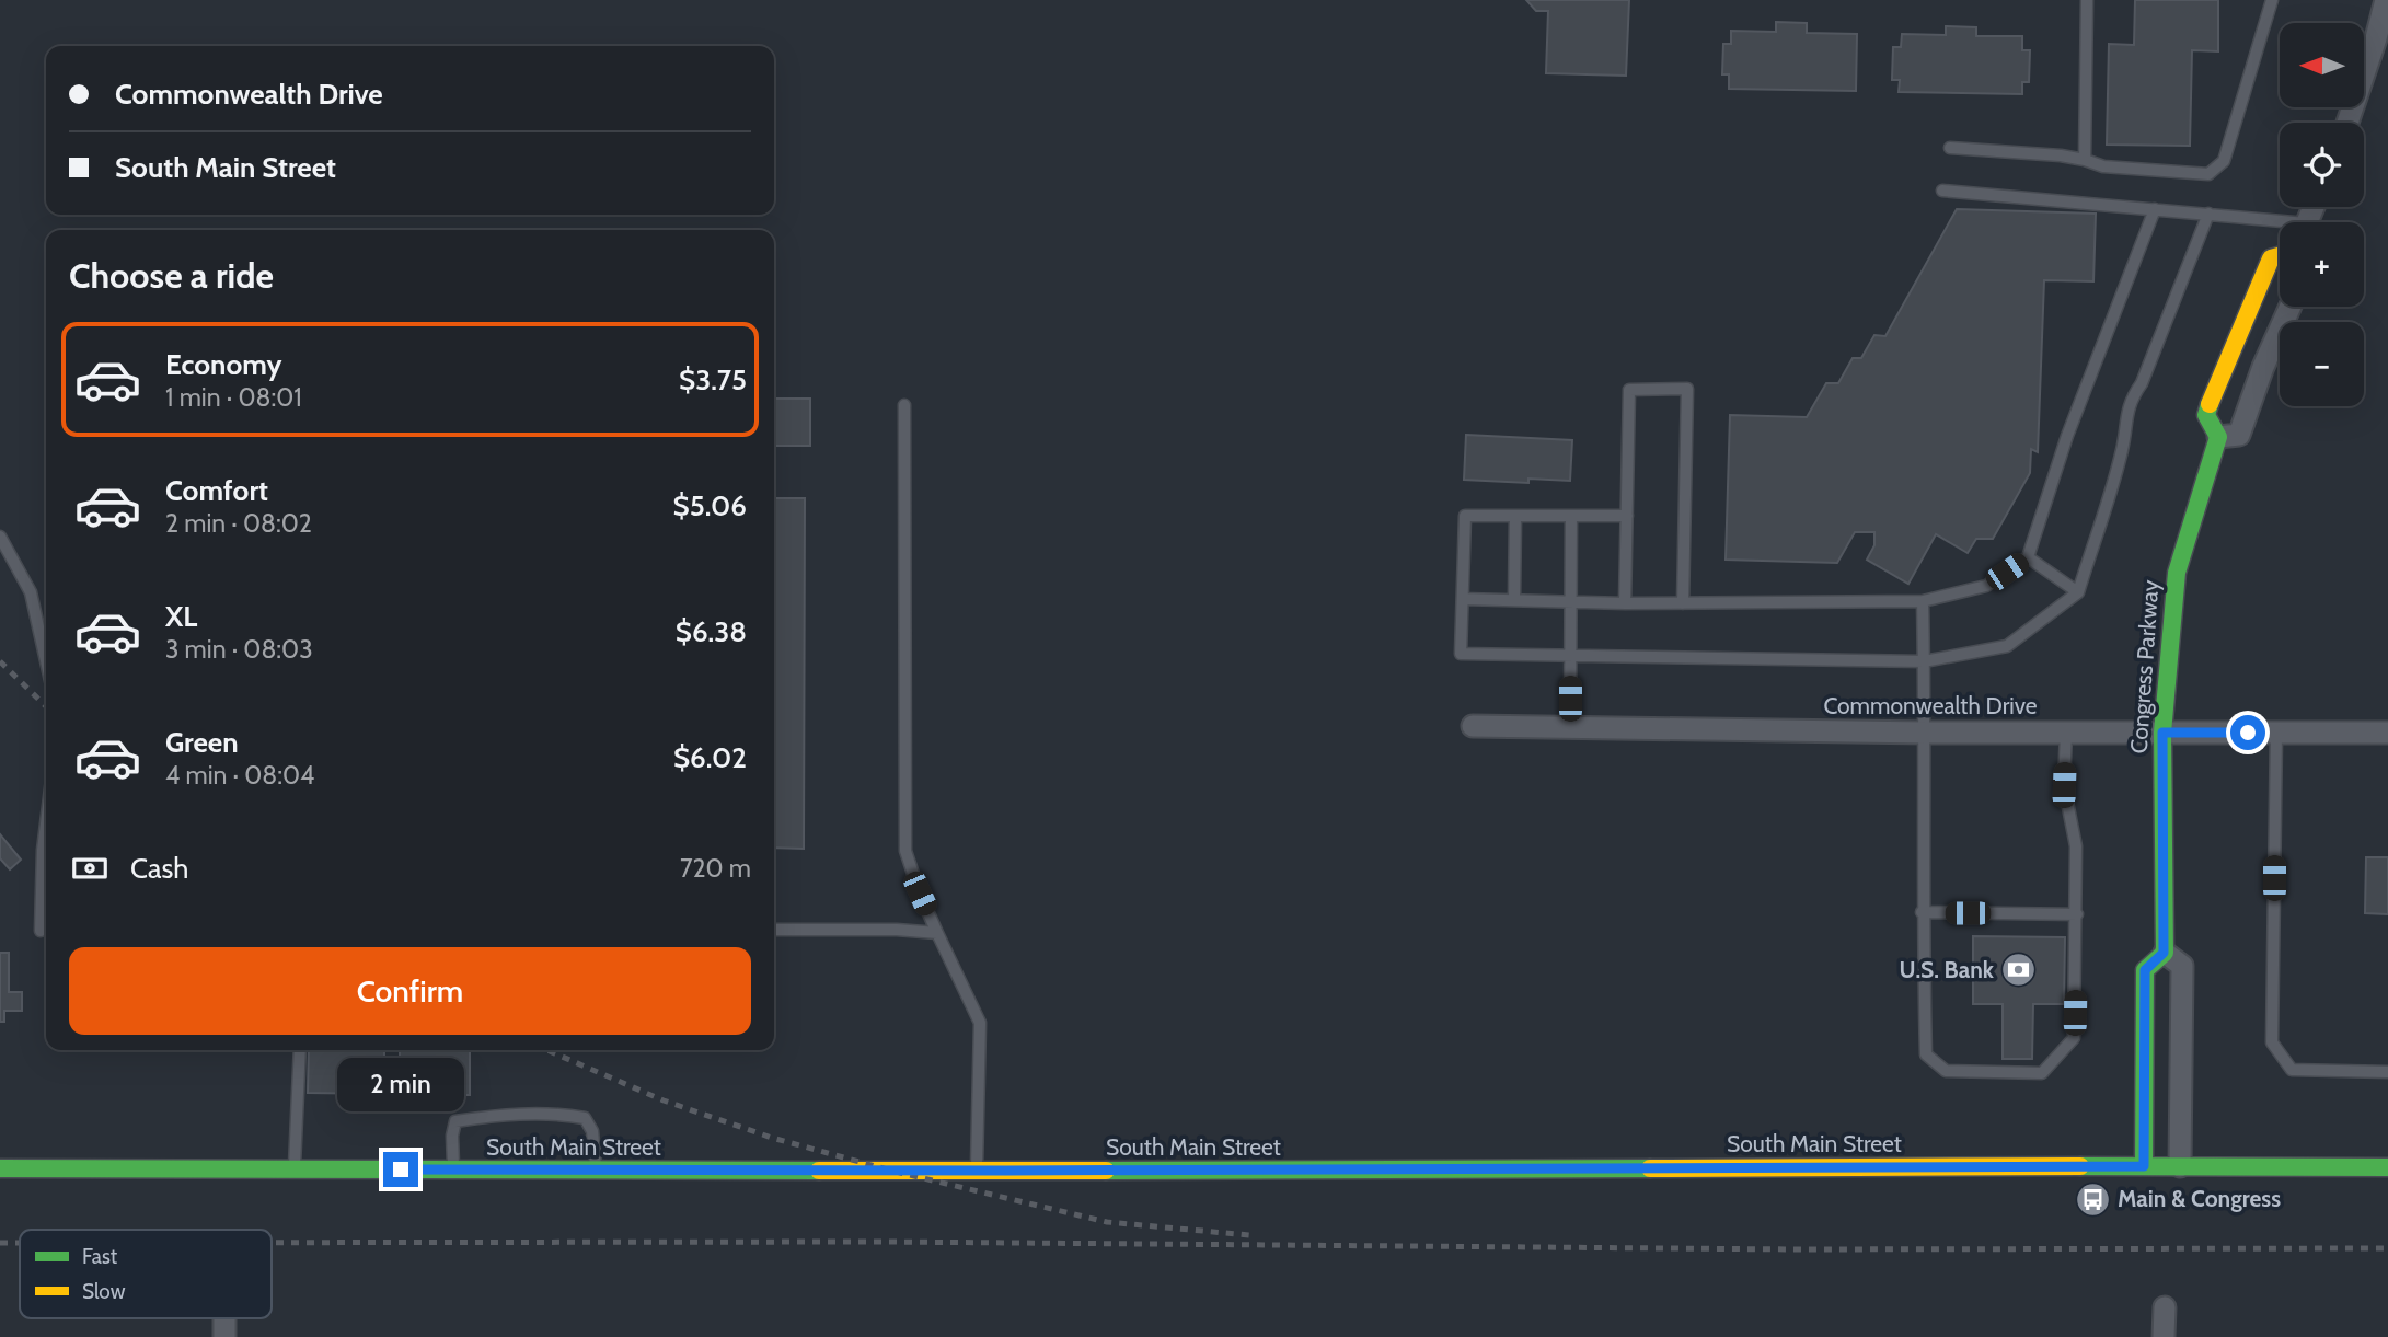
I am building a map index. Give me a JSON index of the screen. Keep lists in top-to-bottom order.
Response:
{
  "streets": {
    "street": ["Congress Parkway", "Commonwealth Drive", "South Main Street"]
  },
  "crossings": [
    ["Congress Parkway", "Commonwealth Drive"]
  ],
  "places": {
    "bank": ["U.S. Bank"],
    "bus stop": ["Main & Congress"]
  },
  "legend": ["Fast", "Slow"],
  "north": "left",
  "page": {
    "map_buttons": ["+", "−"],
    "banner": ["Commonwealth Drive", "South Main Street"],
    "heading": "Choose a ride",
    "list": [
      {
        "name": "Economy",
        "note": "1 min · 08:01",
        "value": "$3.75"
      },
      {
        "name": "Comfort",
        "note": "2 min · 08:02",
        "value": "$5.06"
      },
      {
        "name": "XL",
        "note": "3 min · 08:03",
        "value": "$6.38"
      },
      {
        "name": "Green",
        "note": "4 min · 08:04",
        "value": "$6.02"
      }
    ],
    "pay": ["Cash", "720 m"],
    "buttons": "Confirm",
    "bubble": "2 min"
  }
}
